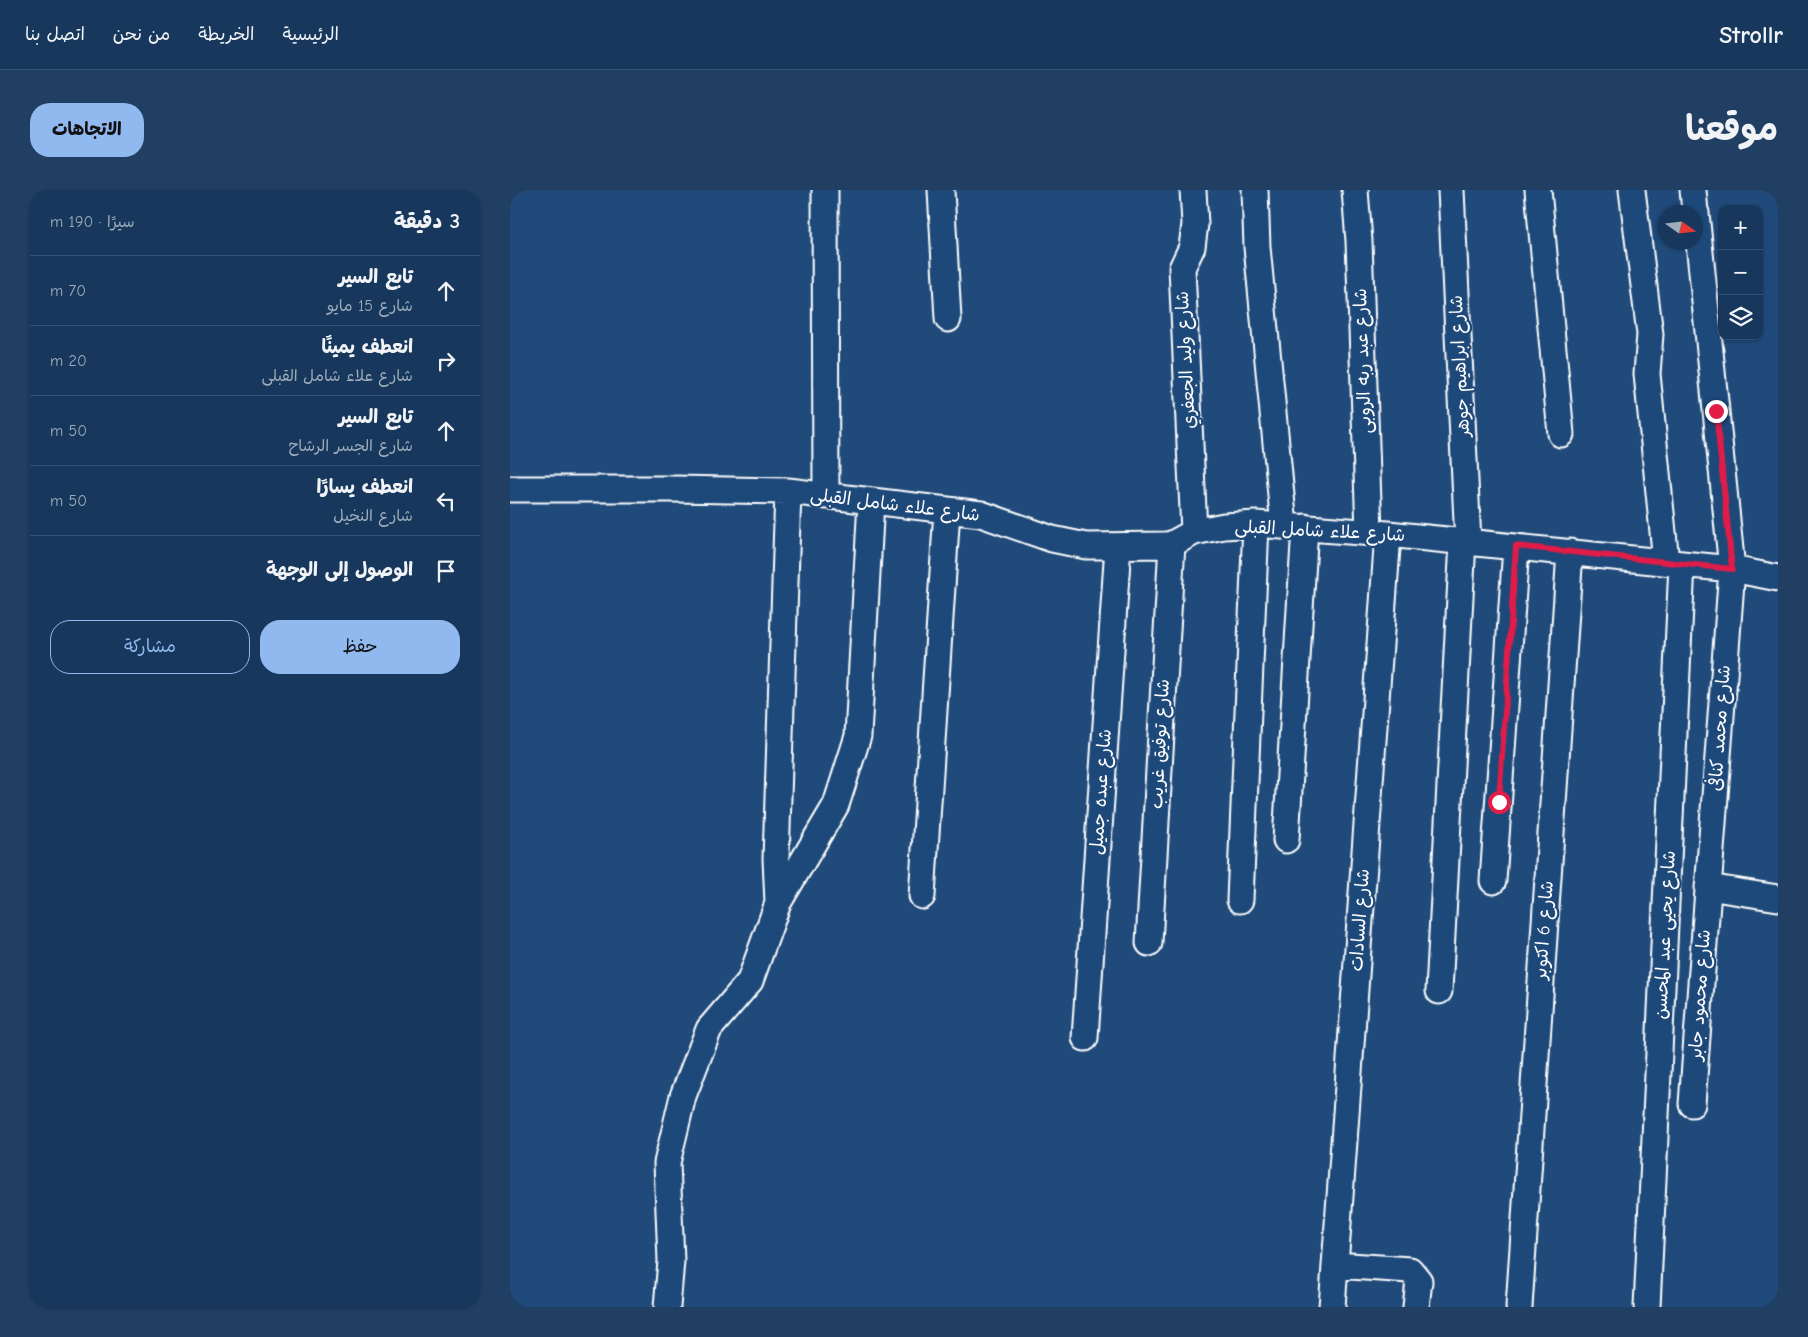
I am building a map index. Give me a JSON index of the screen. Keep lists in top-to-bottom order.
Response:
{
  "streets": {
    "street": [
      "شارع وليد الجعفري",
      "شارع عبد ربه الروبى",
      "شارع ابراهيم جوهر",
      "شارع علاء شامل القبلى",
      "شارع محمد كنافى",
      "شارع توفيق غريب",
      "شارع عبده جميل",
      "شارع السادات",
      "شارع 6 اكتوبر",
      "شارع يحيى عبد المحسن",
      "شارع محمود جابر"
    ]
  },
  "crossings": [
    ["شارع وليد الجعفري", "شارع علاء شامل القبلى"],
    ["شارع عبد ربه الروبى", "شارع علاء شامل القبلى"],
    ["شارع عبد ربه الروبى", "شارع السادات"],
    ["شارع ابراهيم جوهر", "شارع علاء شامل القبلى"],
    ["شارع علاء شامل القبلى", "شارع محمد كنافى"],
    ["شارع علاء شامل القبلى", "شارع توفيق غريب"],
    ["شارع علاء شامل القبلى", "شارع عبده جميل"],
    ["شارع علاء شامل القبلى", "شارع السادات"],
    ["شارع علاء شامل القبلى", "شارع 6 اكتوبر"],
    ["شارع علاء شامل القبلى", "شارع يحيى عبد المحسن"],
    ["شارع محمد كنافى", "شارع محمود جابر"]
  ],
  "north": "right",
  "page": {
    "header": "Strollr",
    "nav": [
      "الرئيسية",
      "الخريطة",
      "من نحن",
      "اتصل بنا"
    ],
    "title": "موقعنا",
    "buttons": [
      "الاتجاهات",
      ["حفظ", "مشاركة"]
    ],
    "heading": ["3 دقيقة", "سيرًا · 190 m"],
    "map_buttons": ["+", "−"],
    "list": [
      ["تابع السير", "شارع 15 مايو", "70 m"],
      ["انعطف يمينًا", "شارع علاء شامل القبلى", "20 m"],
      ["تابع السير", "شارع الجسر الرشاح", "50 m"],
      ["انعطف يسارًا", "شارع النخيل", "50 m"],
      "الوصول إلى الوجهة"
    ]
  }
}
